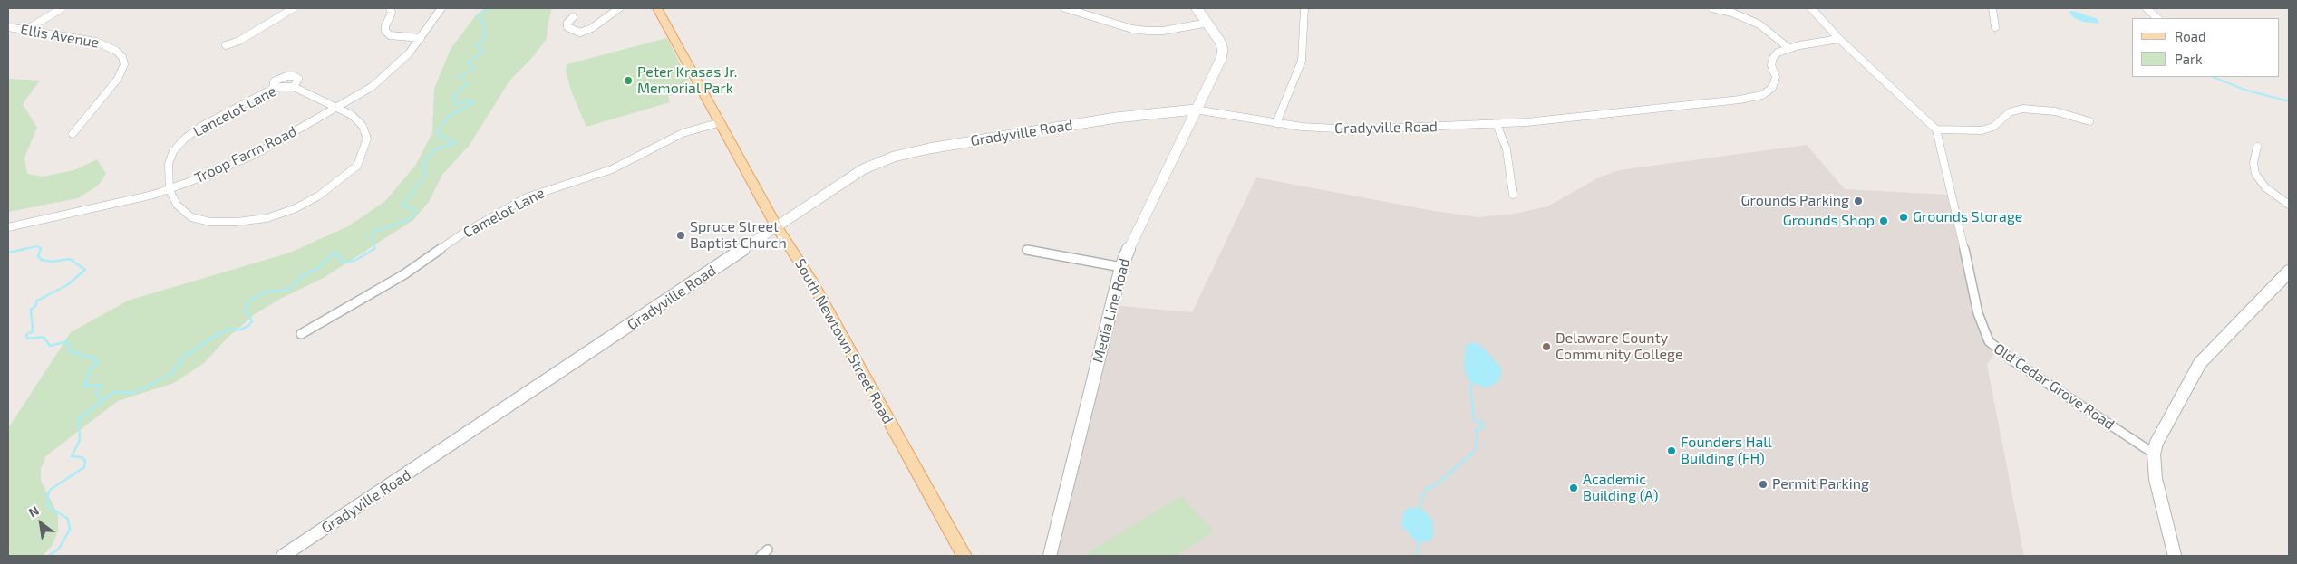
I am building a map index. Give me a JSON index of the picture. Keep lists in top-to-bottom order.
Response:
{
  "streets": {
    "main road": ["Gradyville Road", "Media Line Road", "South Newtown Street Road"],
    "street": [
      "Ellis Avenue",
      "Lancelot Lane",
      "Troop Farm Road",
      "Camelot Lane",
      "Old Cedar Grove Road"
    ]
  },
  "crossings": [
    ["Lancelot Lane", "Troop Farm Road"],
    ["Gradyville Road", "Media Line Road"],
    ["Gradyville Road", "South Newtown Street Road"],
    ["Gradyville Road", "Old Cedar Grove Road"],
    ["Camelot Lane", "South Newtown Street Road"]
  ],
  "places": [
    "Peter Krasas Jr. Memorial Park",
    "Grounds Parking",
    "Grounds Storage",
    "Grounds Shop",
    "Spruce Street Baptist Church",
    "Delaware County Community College",
    "Founders Hall Building (FH)",
    "Permit Parking",
    "Academic Building (A)"
  ],
  "legend": ["Road", "Park"],
  "north": "top left"
}
